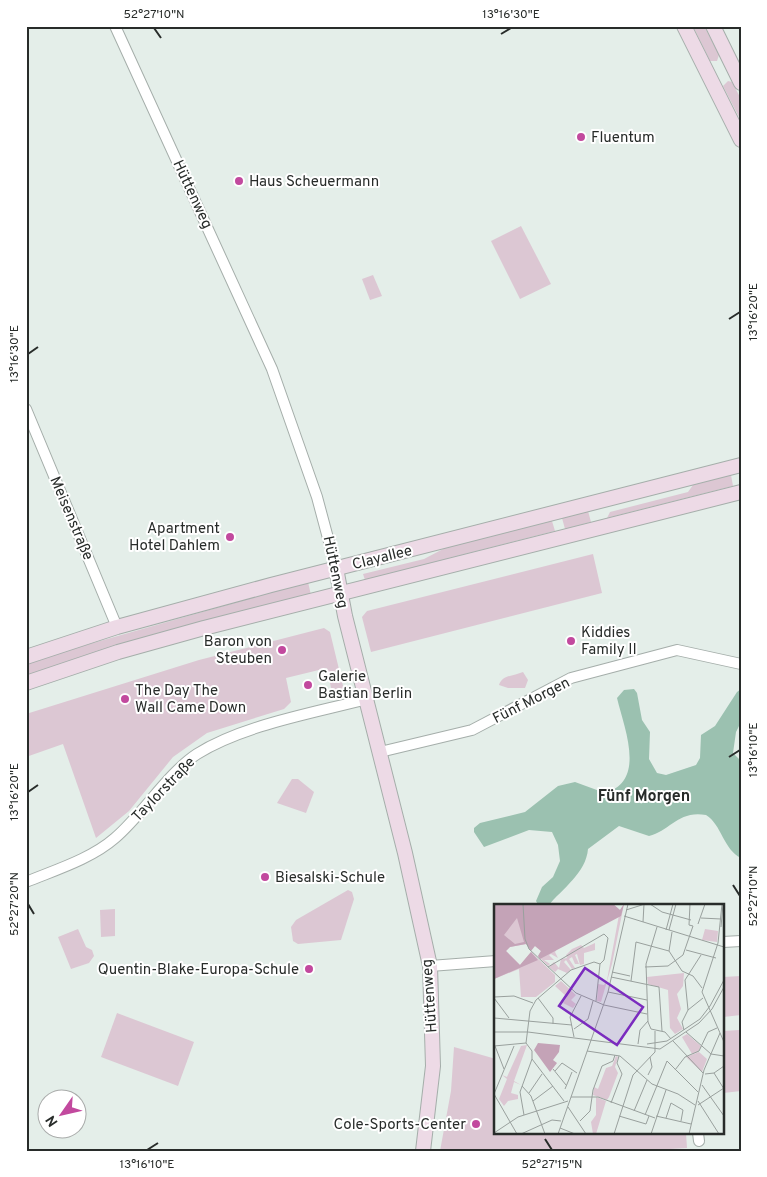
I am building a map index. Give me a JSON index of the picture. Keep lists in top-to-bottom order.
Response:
{
  "streets": {
    "main road": ["Hüttenweg", "Clayallee"],
    "street": ["Meisenstraße", "Fünf Morgen", "Taylorstraße"]
  },
  "crossings": [
    ["Hüttenweg", "Clayallee"],
    ["Hüttenweg", "Fünf Morgen"],
    ["Hüttenweg", "Taylorstraße"],
    ["Meisenstraße", "Clayallee"]
  ],
  "districts": ["Fünf Morgen"],
  "places": [
    "Fluentum",
    "Haus Scheuermann",
    "Apartment Hotel Dahlem",
    "Kiddies Family II",
    "Baron von Steuben",
    "Galerie Bastian Berlin",
    "The Day The Wall Came Down",
    "Biesalski-Schule",
    "Quentin-Blake-Europa-Schule",
    "Cole-Sports-Center"
  ],
  "north": "bottom left",
  "coordinates": [
    "52°27'10\"N",
    "13°16'30\"E",
    "13°16'20\"E",
    "13°16'10\"E",
    "52°27'20\"N",
    "52°27'15\"N"
  ]
}
